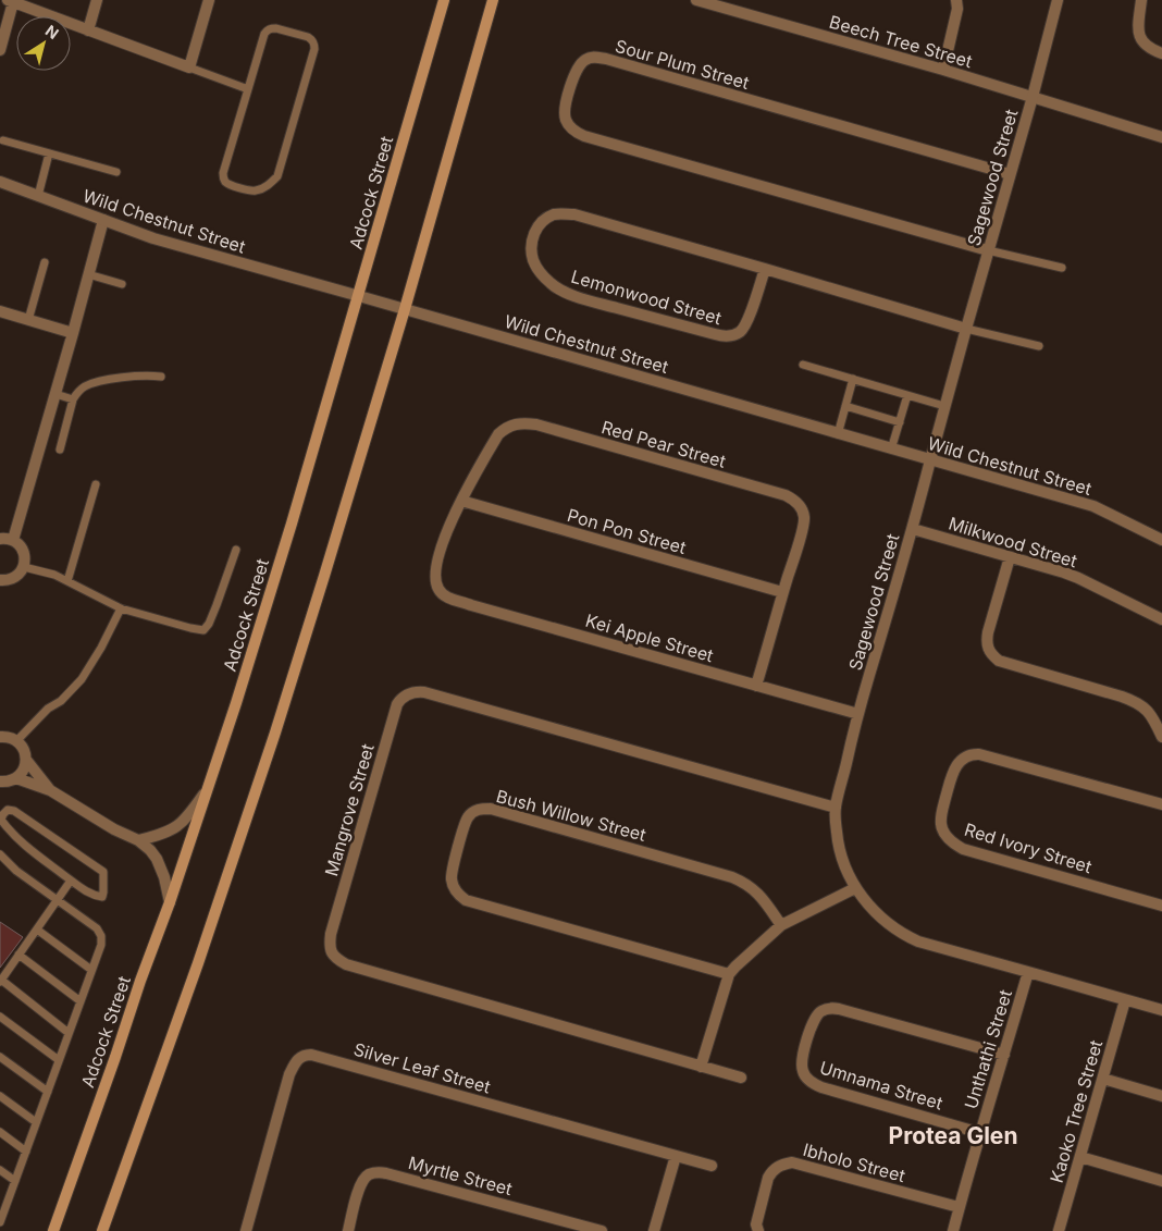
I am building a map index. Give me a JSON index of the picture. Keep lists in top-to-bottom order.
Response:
{
  "streets": {
    "main road": ["Adcock Street"],
    "street": [
      "Beech Tree Street",
      "Sour Plum Street",
      "Sagewood Street",
      "Wild Chestnut Street",
      "Lemonwood Street",
      "Red Pear Street",
      "Pon Pon Street",
      "Milkwood Street",
      "Kei Apple Street",
      "Mangrove Street",
      "Bush Willow Street",
      "Red Ivory Street",
      "Unthathi Street",
      "Silver Leaf Street",
      "Umnama Street",
      "Kaoko Tree Street",
      "Ibholo Street",
      "Myrtle Street"
    ]
  },
  "crossings": [
    ["Beech Tree Street", "Sagewood Street"],
    ["Sour Plum Street", "Sagewood Street"],
    ["Sagewood Street", "Wild Chestnut Street"],
    ["Sagewood Street", "Lemonwood Street"],
    ["Sagewood Street", "Milkwood Street"],
    ["Sagewood Street", "Kei Apple Street"],
    ["Sagewood Street", "Mangrove Street"],
    ["Sagewood Street", "Unthathi Street"],
    ["Sagewood Street", "Kaoko Tree Street"],
    ["Adcock Street", "Wild Chestnut Street"],
    ["Red Pear Street", "Pon Pon Street"],
    ["Red Pear Street", "Kei Apple Street"],
    ["Unthathi Street", "Umnama Street"],
    ["Unthathi Street", "Ibholo Street"]
  ],
  "districts": ["Protea Glen"],
  "north": "top right"
}
